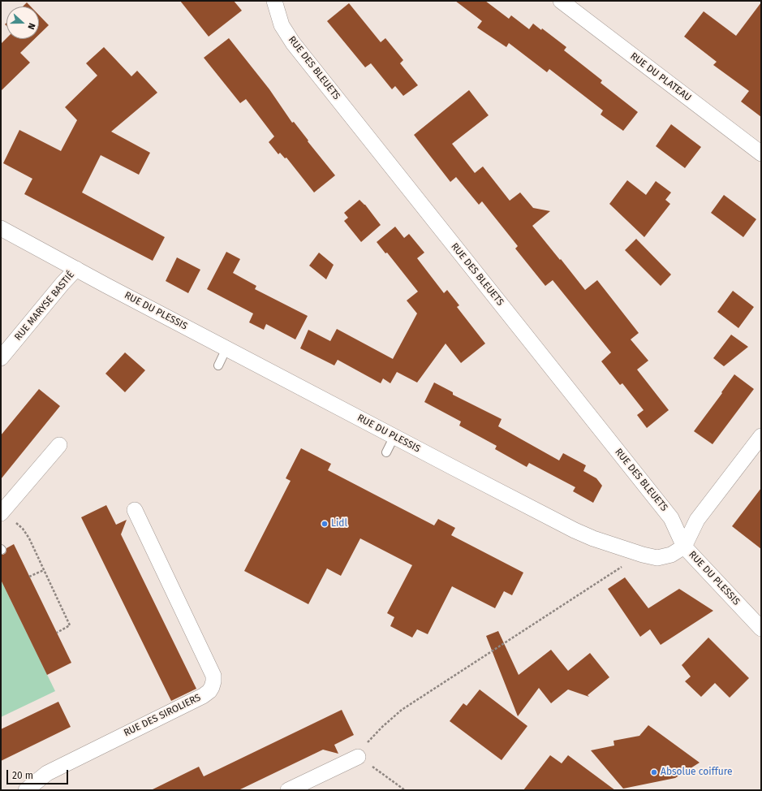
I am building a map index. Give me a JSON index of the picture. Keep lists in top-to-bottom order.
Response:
{
  "streets": {
    "street": [
      "RUE DES BLEUETS",
      "RUE DU PLATEAU",
      "RUE MARYSE BASTIÉ",
      "RUE DU PLESSIS",
      "RUE DES SIROLIERS"
    ]
  },
  "crossings": [
    ["RUE DES BLEUETS", "RUE DU PLESSIS"],
    ["RUE MARYSE BASTIÉ", "RUE DU PLESSIS"]
  ],
  "places": ["Lidl", "Absolue coiffure"],
  "scale_bar": "20 m",
  "north": "right"
}
